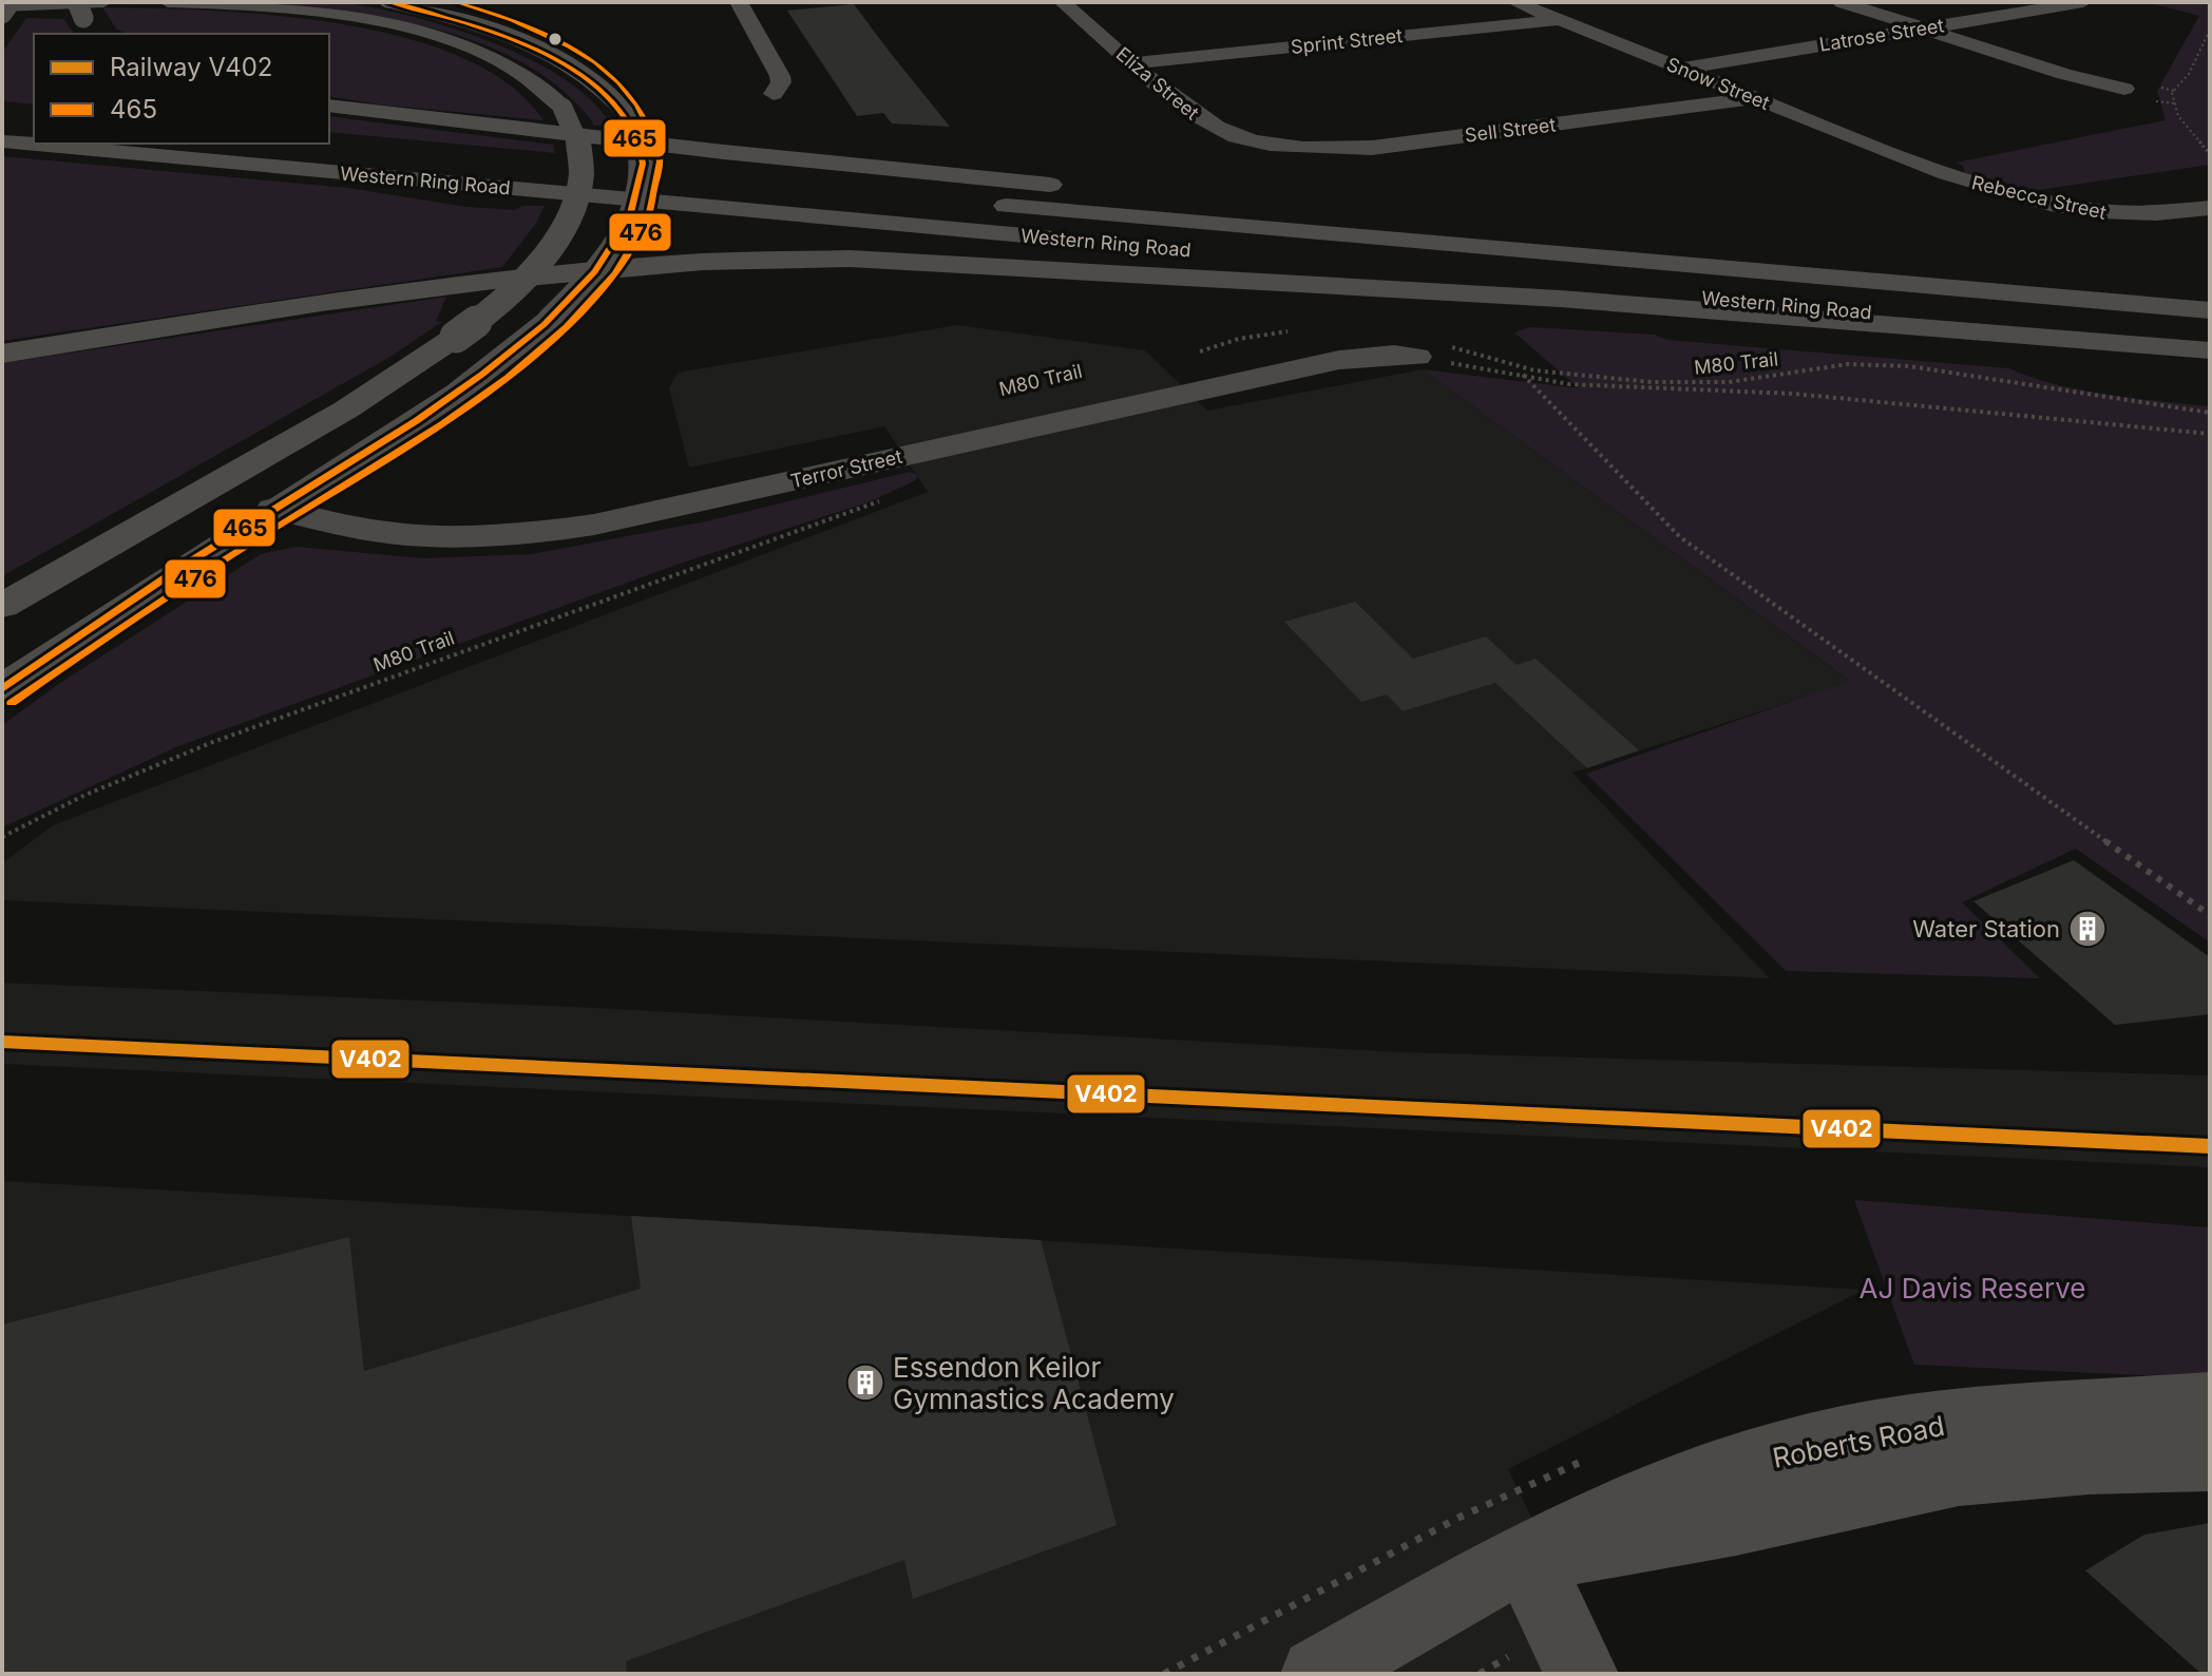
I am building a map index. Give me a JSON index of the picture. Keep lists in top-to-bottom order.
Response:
{
  "streets": {
    "highway": ["Western Ring Road"],
    "street": [
      "Latrose Street",
      "Sprint Street",
      "Eliza Street",
      "Snow Street",
      "Sell Street",
      "Rebecca Street",
      "Terror Street",
      "Roberts Road"
    ],
    "path": ["M80 Trail"]
  },
  "crossings": [
    ["Latrose Street", "Snow Street"],
    ["Sprint Street", "Eliza Street"],
    ["Sprint Street", "Snow Street"],
    ["Eliza Street", "Sell Street"],
    ["Snow Street", "Sell Street"],
    ["Snow Street", "Rebecca Street"],
    ["M80 Trail", "Terror Street"]
  ],
  "parks": ["AJ Davis Reserve"],
  "places": {
    "building": ["Water Station", "Essendon Keilor Gymnastics Academy"]
  },
  "lines": ["transit line 465", "transit line 476", "rail line V402"],
  "legend": ["Railway V402", "465"]
}
